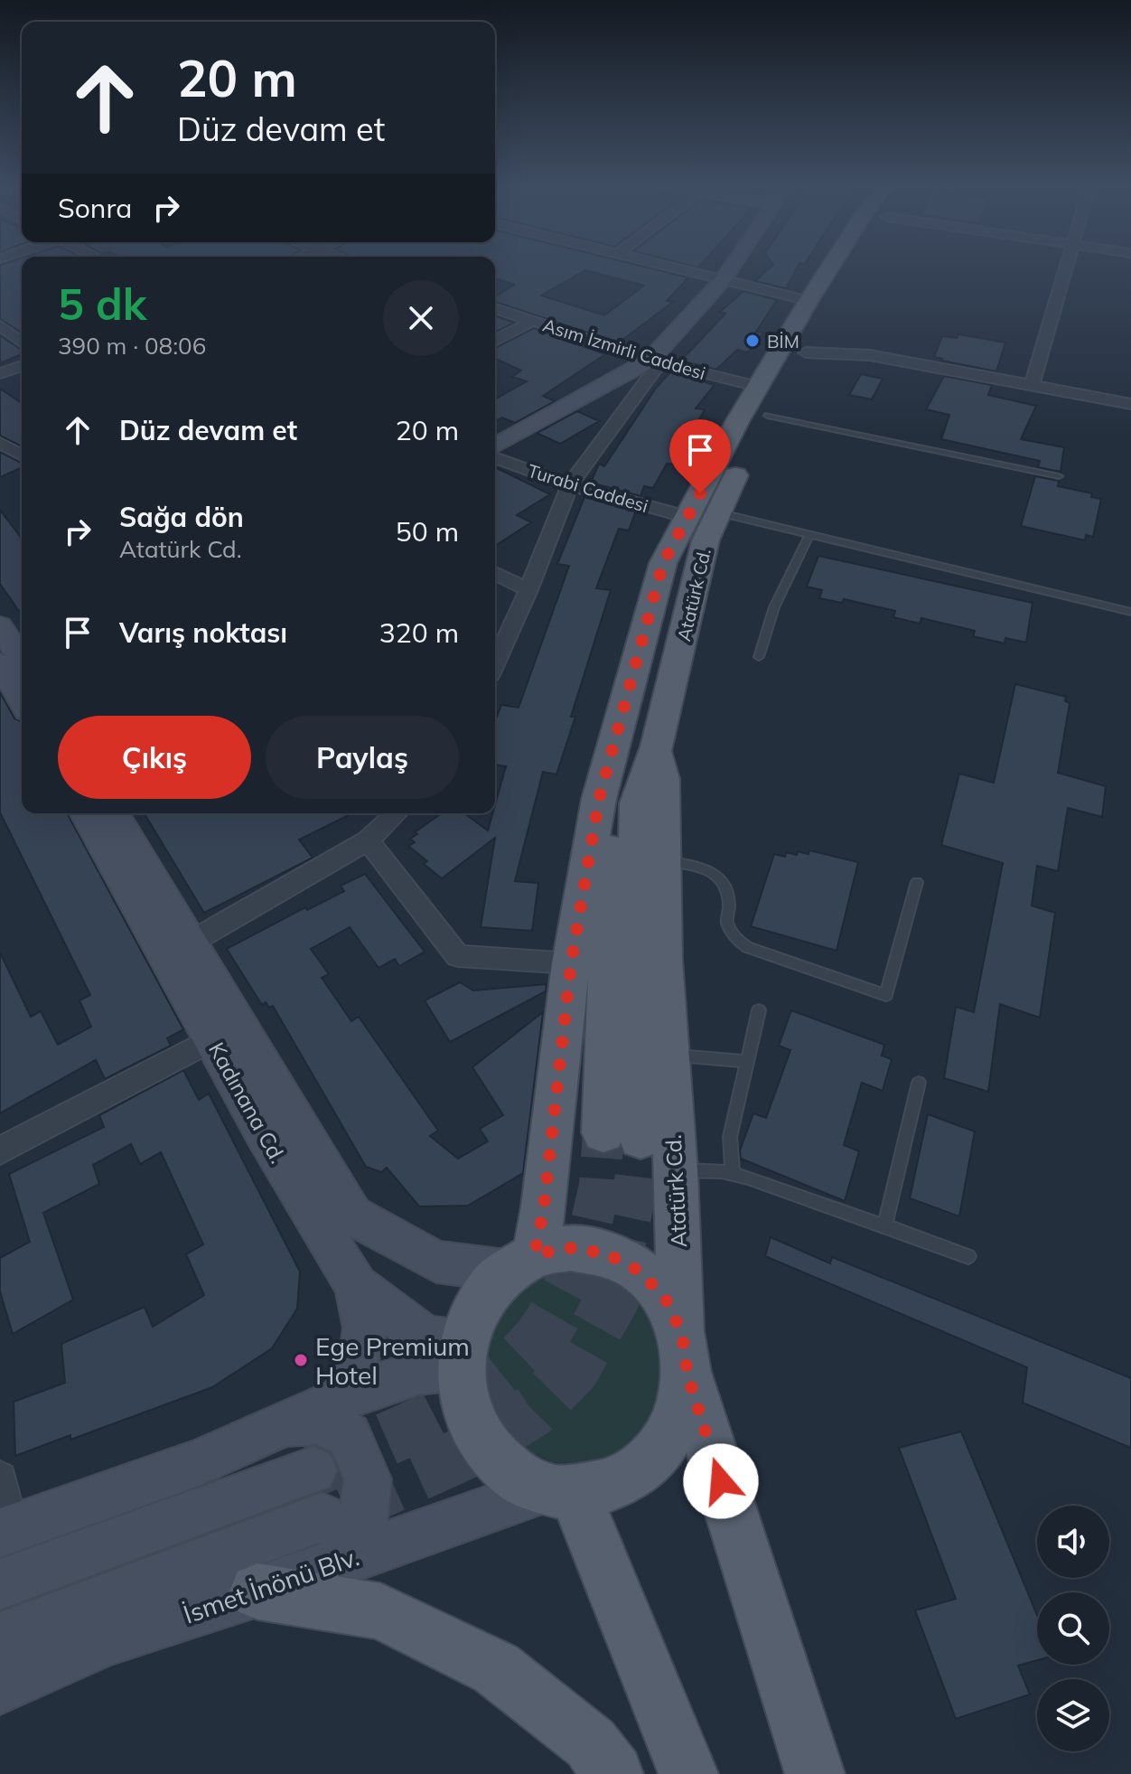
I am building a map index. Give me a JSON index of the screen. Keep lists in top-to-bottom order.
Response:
{
  "streets": {
    "main road": ["Atatürk Cd."],
    "street": [
      "Asım İzmirli Caddesi",
      "Turabi Caddesi",
      "Kadınana Cd.",
      "İsmet İnönü Blv."
    ]
  },
  "crossings": [
    ["Asım İzmirli Caddesi", "Atatürk Cd."],
    ["Turabi Caddesi", "Atatürk Cd."],
    ["Atatürk Cd.", "Kadınana Cd."],
    ["Atatürk Cd.", "İsmet İnönü Blv."],
    ["Kadınana Cd.", "İsmet İnönü Blv."]
  ],
  "places": ["BİM", "Ege Premium Hotel"],
  "page": {
    "turn": ["20 m", "Düz devam et"],
    "then": "Sonra",
    "heading": ["5 dk", "390 m · 08:06"],
    "list": [
      {
        "name": "Düz devam et",
        "value": "20 m"
      },
      {
        "name": "Sağa dön",
        "note": "Atatürk Cd.",
        "value": "50 m"
      },
      {
        "name": "Varış noktası",
        "value": "320 m"
      }
    ],
    "buttons": ["Çıkış", "Paylaş"]
  }
}
